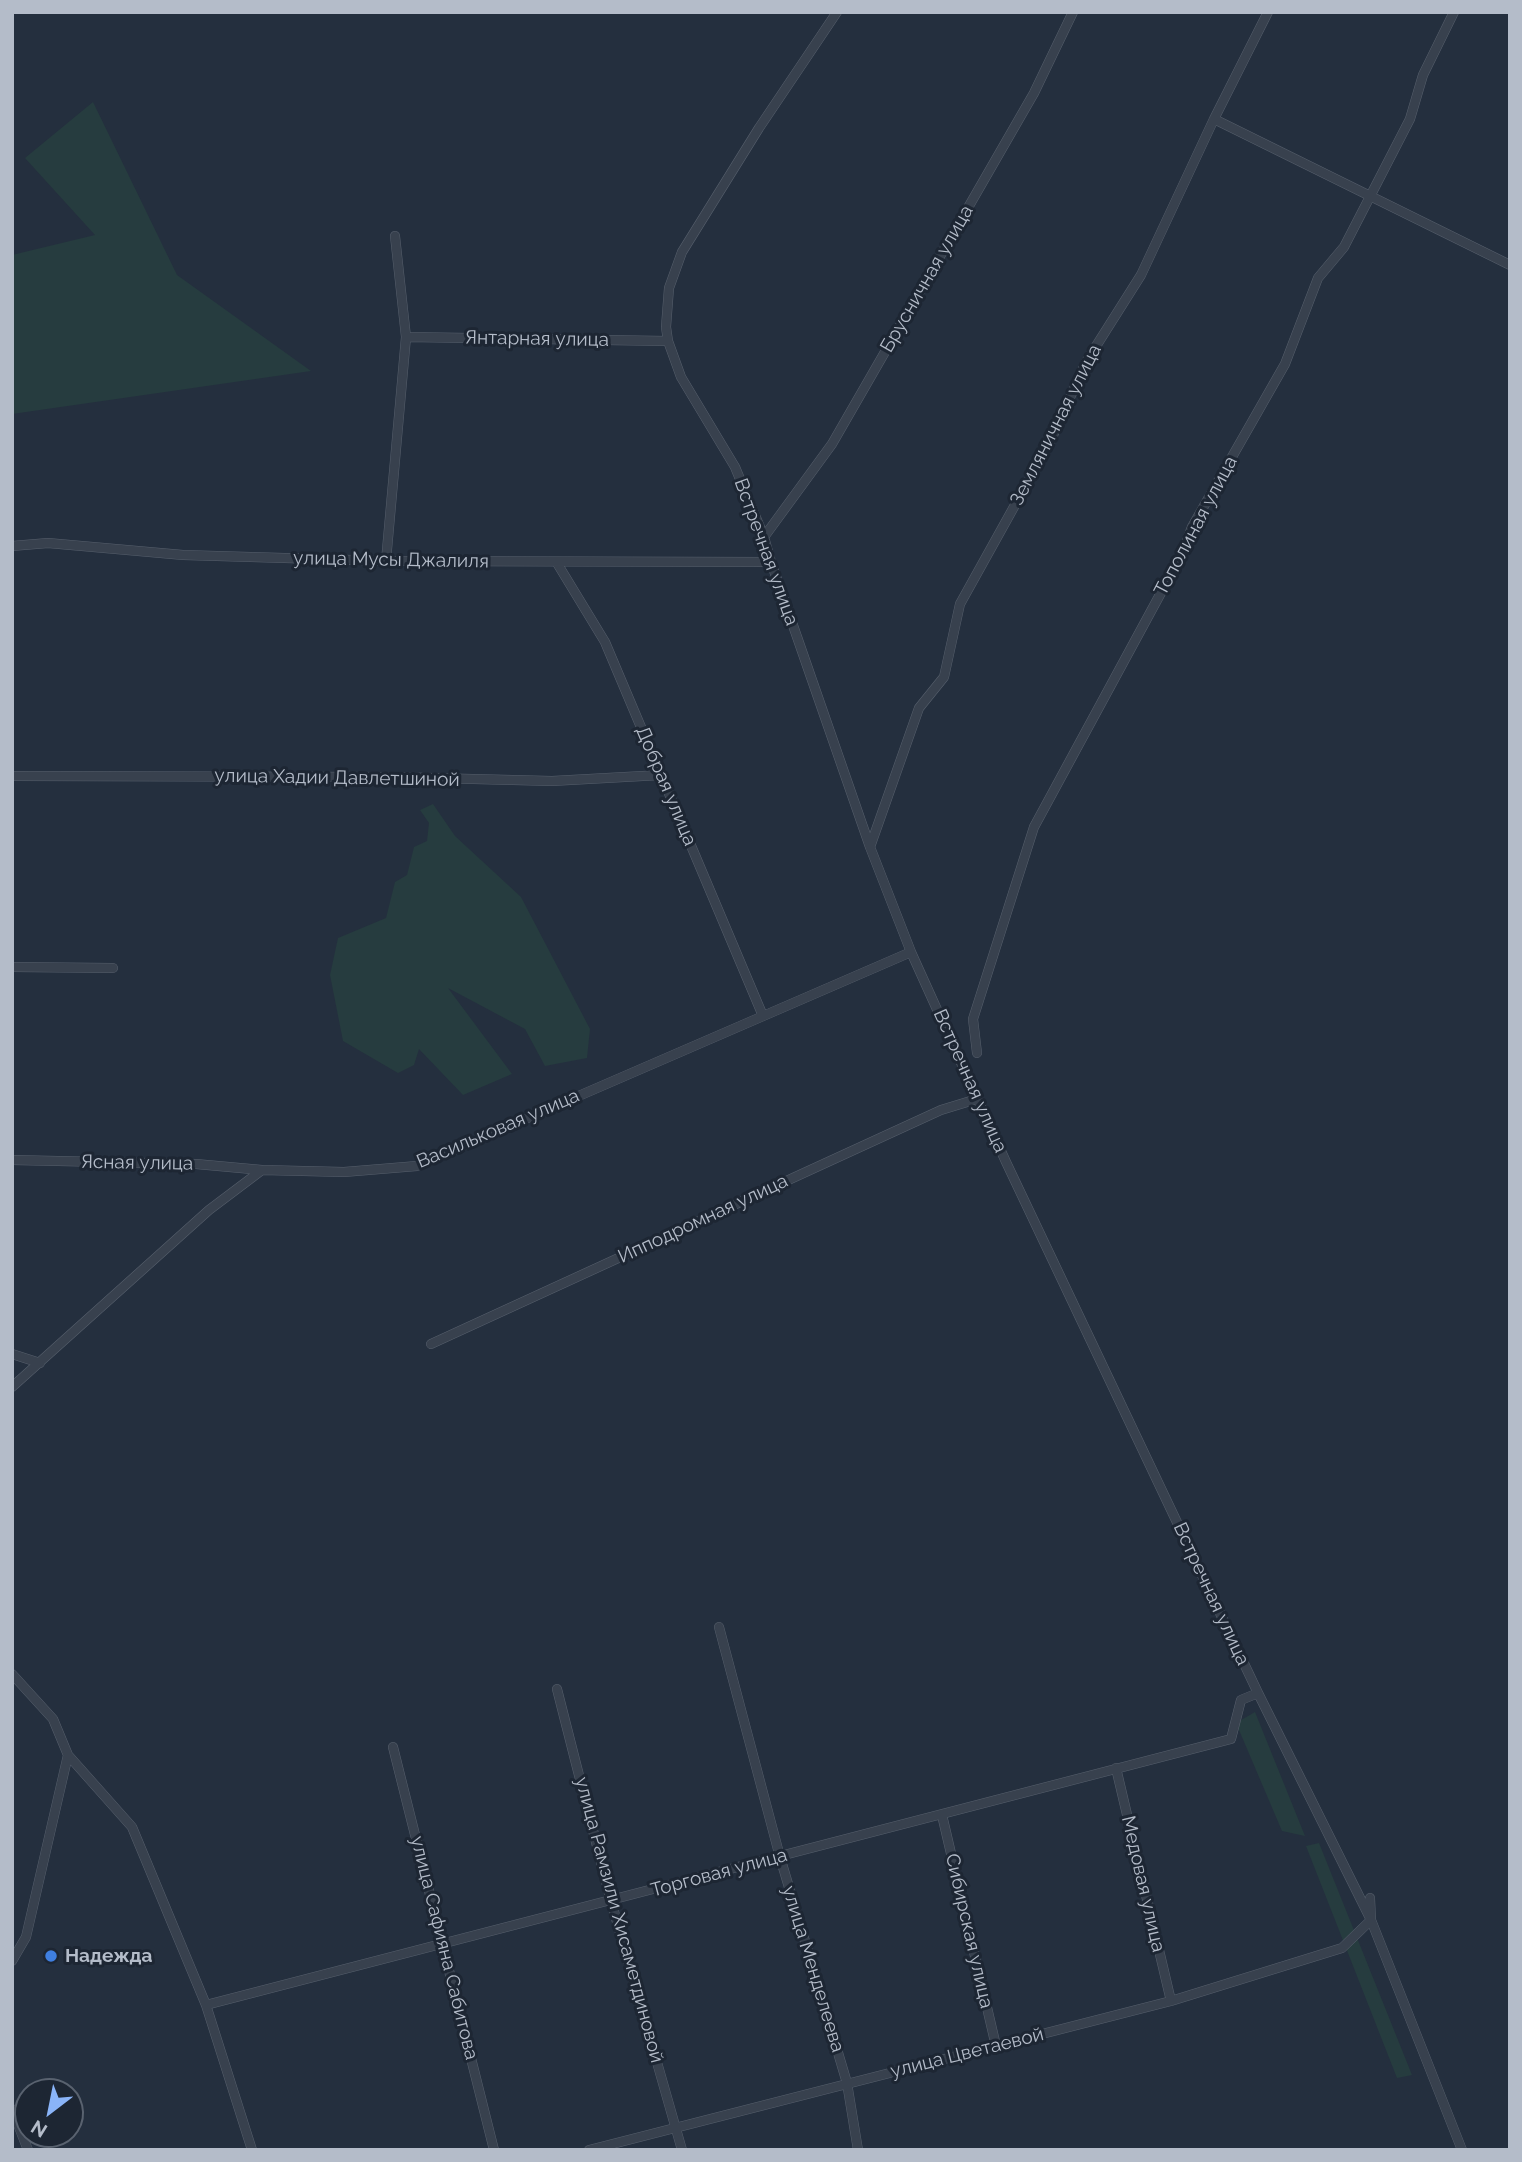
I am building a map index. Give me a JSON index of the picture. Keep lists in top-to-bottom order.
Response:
{
  "streets": {
    "street": [
      "Брусничная улица",
      "Янтарная улица",
      "Земляничная улица",
      "Тополиная улица",
      "Встречная улица",
      "улица Мусы Джалиля",
      "улица Хадии Давлетшиной",
      "Добрая улица",
      "Васильковая улица",
      "Ясная улица",
      "Ипподромная улица",
      "Торговая улица",
      "Медовая улица",
      "улица Рамзили Хисаметдиновой",
      "Сибирская улица",
      "улица Сафияна Сабитова",
      "улица Менделеева",
      "улица Цветаевой"
    ]
  },
  "crossings": [
    ["Брусничная улица", "Встречная улица"],
    ["Янтарная улица", "Встречная улица"],
    ["Земляничная улица", "Встречная улица"],
    ["Встречная улица", "улица Мусы Джалиля"],
    ["Встречная улица", "Васильковая улица"],
    ["Встречная улица", "Ипподромная улица"],
    ["Встречная улица", "Торговая улица"],
    ["Встречная улица", "улица Цветаевой"],
    ["улица Мусы Джалиля", "Добрая улица"],
    ["улица Хадии Давлетшиной", "Добрая улица"],
    ["Добрая улица", "Васильковая улица"],
    ["Васильковая улица", "Ясная улица"],
    ["Торговая улица", "Медовая улица"],
    ["Торговая улица", "улица Рамзили Хисаметдиновой"],
    ["Торговая улица", "Сибирская улица"],
    ["Торговая улица", "улица Сафияна Сабитова"],
    ["Торговая улица", "улица Менделеева"],
    ["Медовая улица", "улица Цветаевой"],
    ["улица Рамзили Хисаметдиновой", "улица Цветаевой"],
    ["Сибирская улица", "улица Цветаевой"],
    ["улица Менделеева", "улица Цветаевой"]
  ],
  "places": ["Надежда"],
  "north": "bottom left"
}
